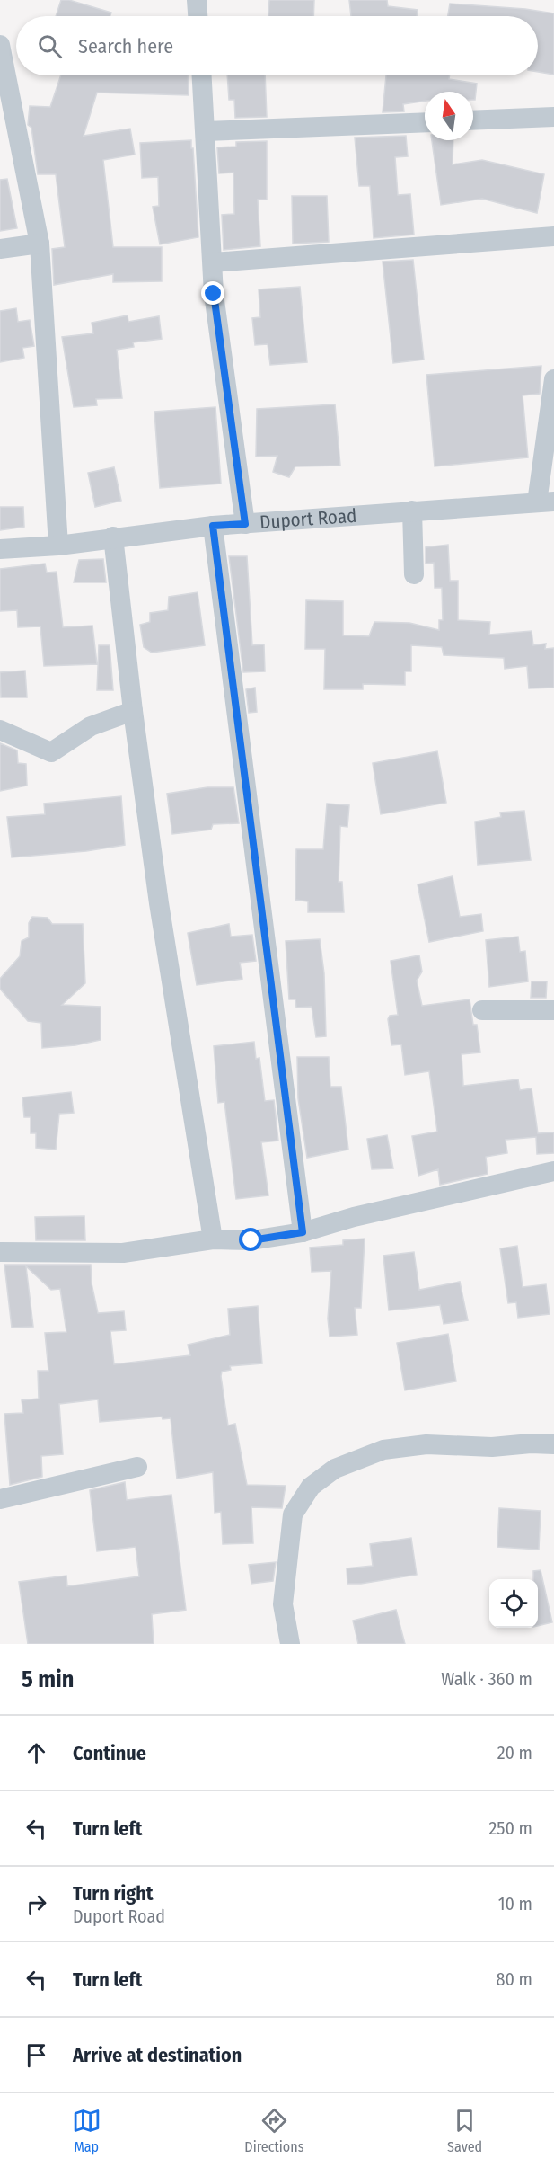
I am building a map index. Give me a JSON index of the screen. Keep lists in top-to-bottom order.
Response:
{
  "streets": {
    "street": ["Duport Road"]
  },
  "north": "top",
  "page": {
    "search": "Search here",
    "heading": ["5 min", "Walk · 360 m"],
    "list": [
      ["Continue", "20 m"],
      ["Turn left", "250 m"],
      ["Turn right", "Duport Road", "10 m"],
      ["Turn left", "80 m"],
      "Arrive at destination"
    ],
    "nav": ["Map", "Directions", "Saved"]
  }
}
